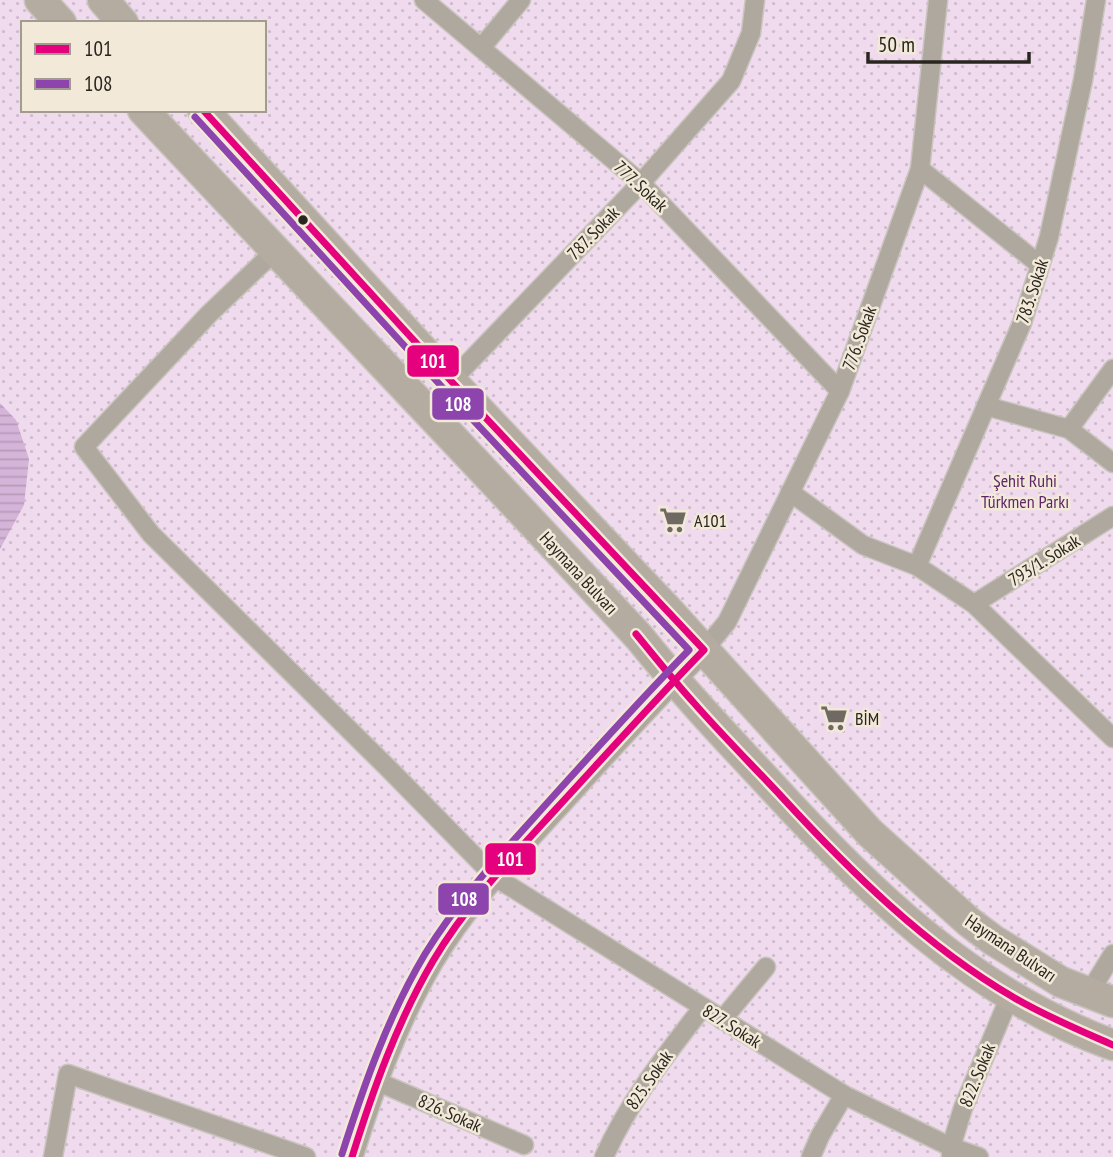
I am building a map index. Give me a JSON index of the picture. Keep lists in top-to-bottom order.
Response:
{
  "streets": {
    "highway": ["Haymana Bulvarı"],
    "street": [
      "777. Sokak",
      "787. Sokak",
      "783. Sokak",
      "776. Sokak",
      "793/1. Sokak",
      "827. Sokak",
      "822. Sokak",
      "825. Sokak",
      "826. Sokak"
    ]
  },
  "crossings": [
    ["777. Sokak", "787. Sokak"],
    ["777. Sokak", "776. Sokak"],
    ["787. Sokak", "Haymana Bulvarı"],
    ["776. Sokak", "Haymana Bulvarı"],
    ["Haymana Bulvarı", "827. Sokak"],
    ["Haymana Bulvarı", "822. Sokak"],
    ["827. Sokak", "822. Sokak"],
    ["827. Sokak", "825. Sokak"]
  ],
  "parks": ["Şehit Ruhi Türkmen Parkı"],
  "places": {
    "supermarket": ["A101", "BİM"]
  },
  "lines": ["transit line 101", "transit line 108"],
  "legend": ["101", "108"],
  "scale_bar": "50 m"
}
